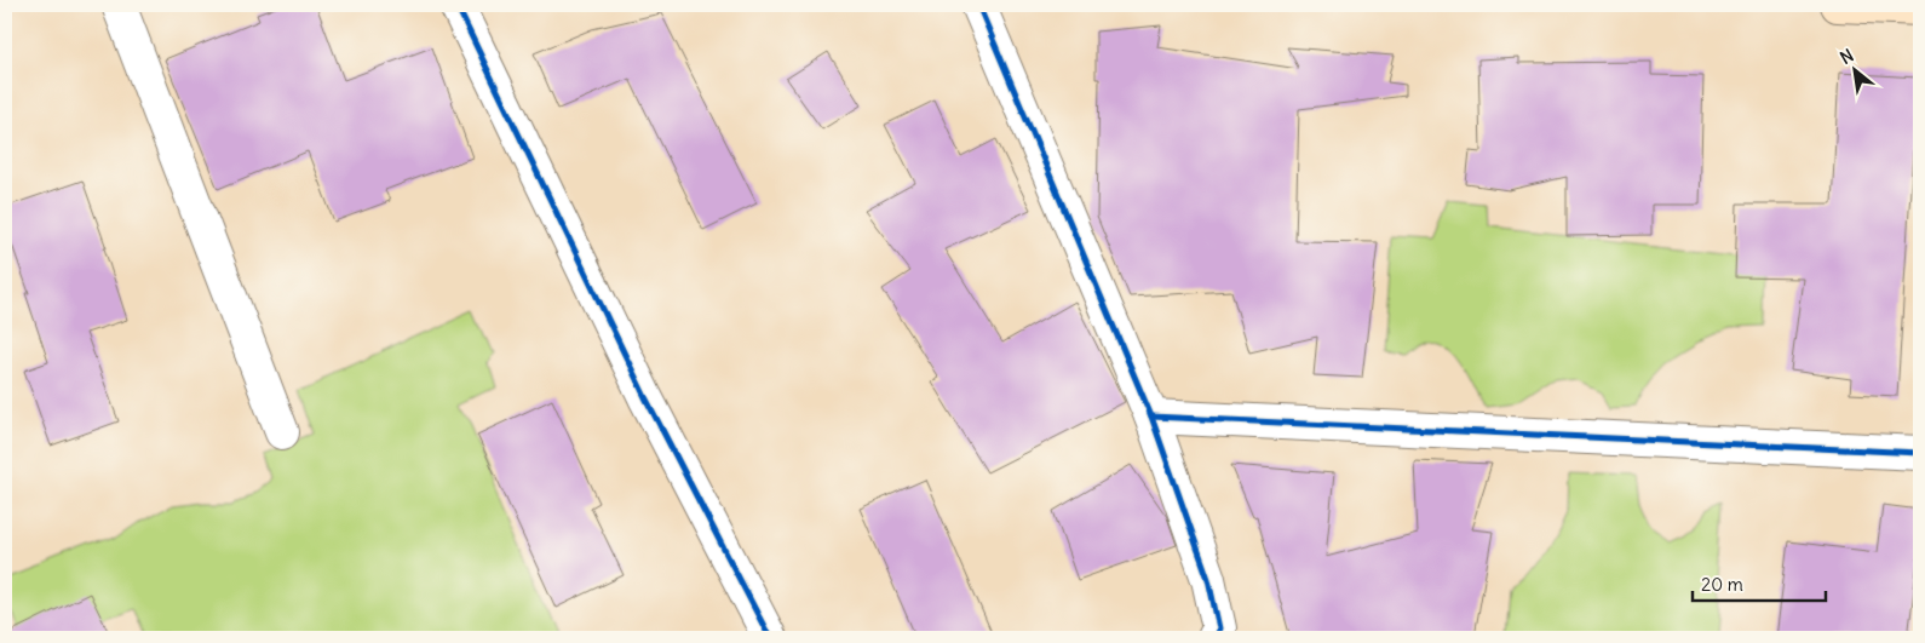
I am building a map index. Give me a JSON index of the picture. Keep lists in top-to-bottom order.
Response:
{
  "scale_bar": "20 m",
  "north": "top left"
}
